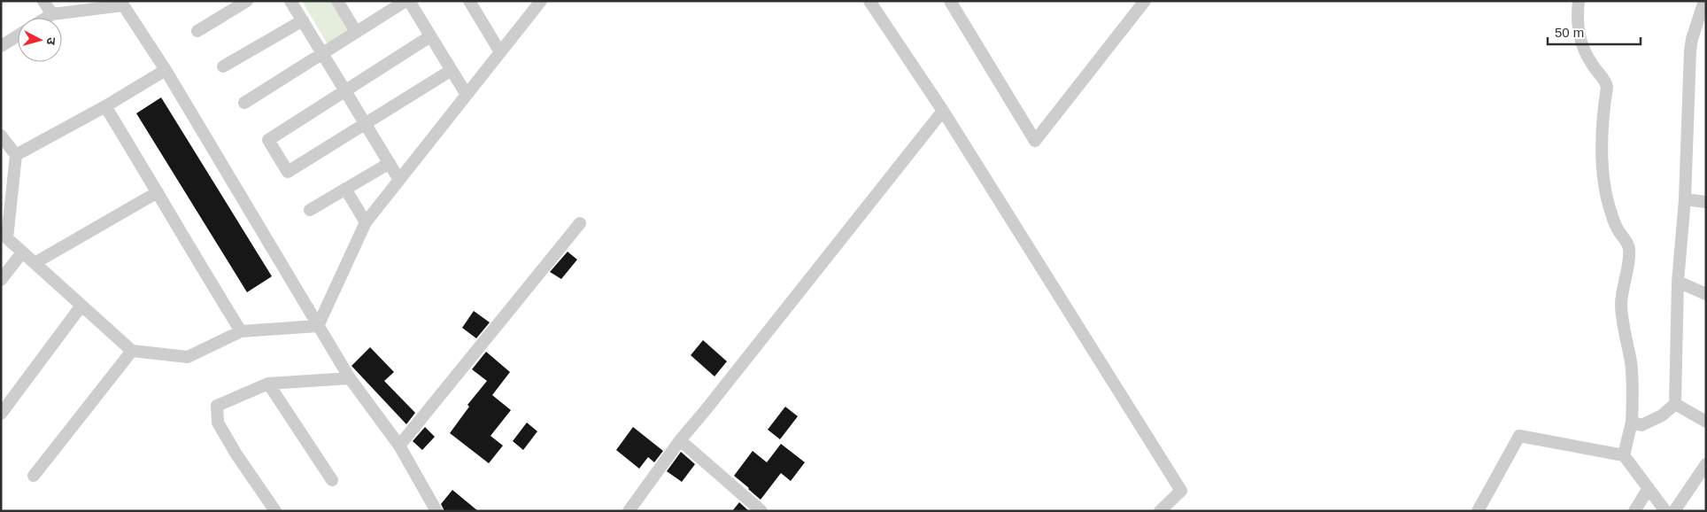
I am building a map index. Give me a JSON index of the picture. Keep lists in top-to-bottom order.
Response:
{
  "scale_bar": "50 m",
  "north": "right"
}
